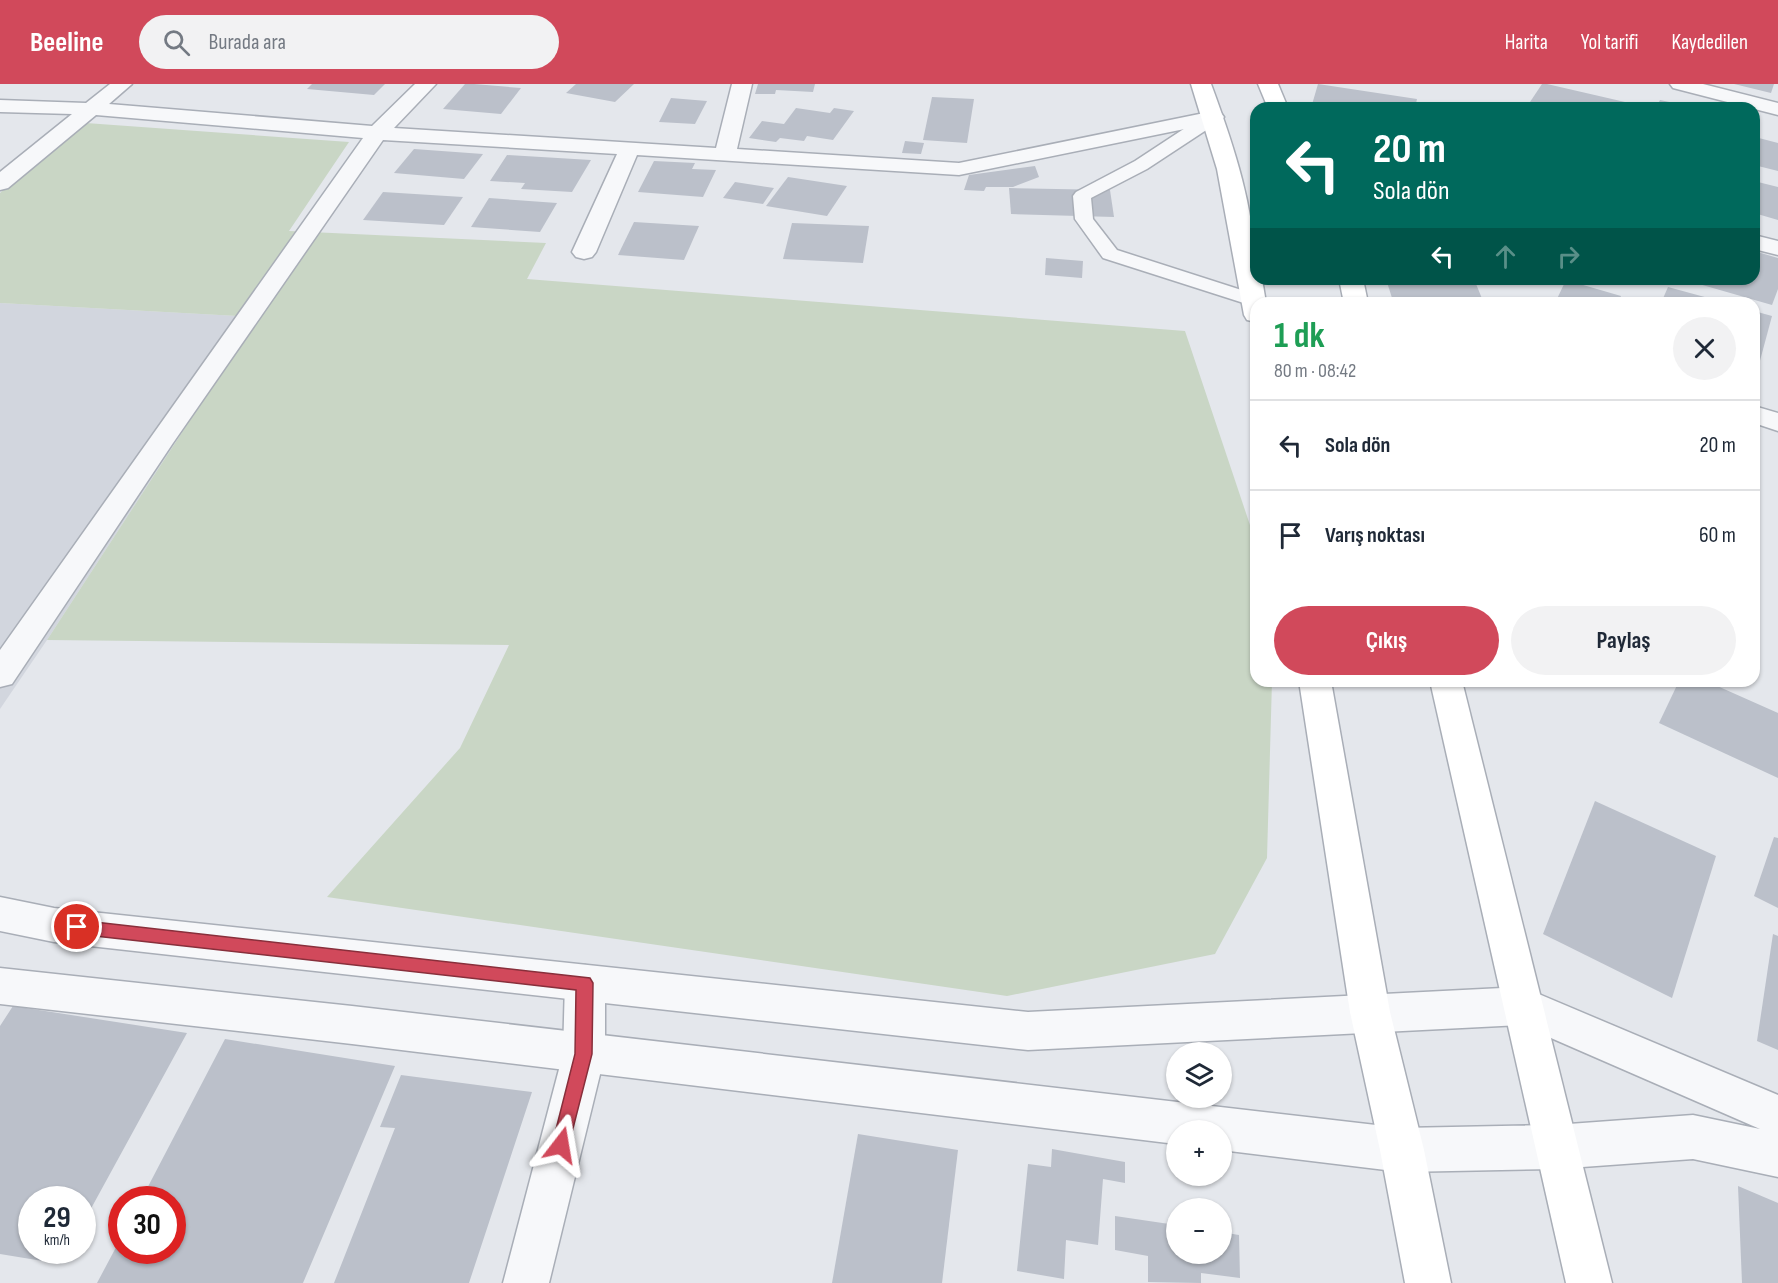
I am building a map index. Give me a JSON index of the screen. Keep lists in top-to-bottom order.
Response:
{
  "page": {
    "header": "Beeline",
    "search": "Burada ara",
    "nav": ["Harita", "Yol tarifi", "Kaydedilen"],
    "turn": ["20 m", "Sola dön"],
    "heading": ["1 dk", "80 m · 08:42"],
    "list": [
      {
        "name": "Sola dön",
        "value": "20 m"
      },
      {
        "name": "Varış noktası",
        "value": "60 m"
      }
    ],
    "buttons": ["Çıkış", "Paylaş"],
    "map_buttons": ["+", "−"],
    "speed": "29 km/h",
    "limit": "30"
  }
}
